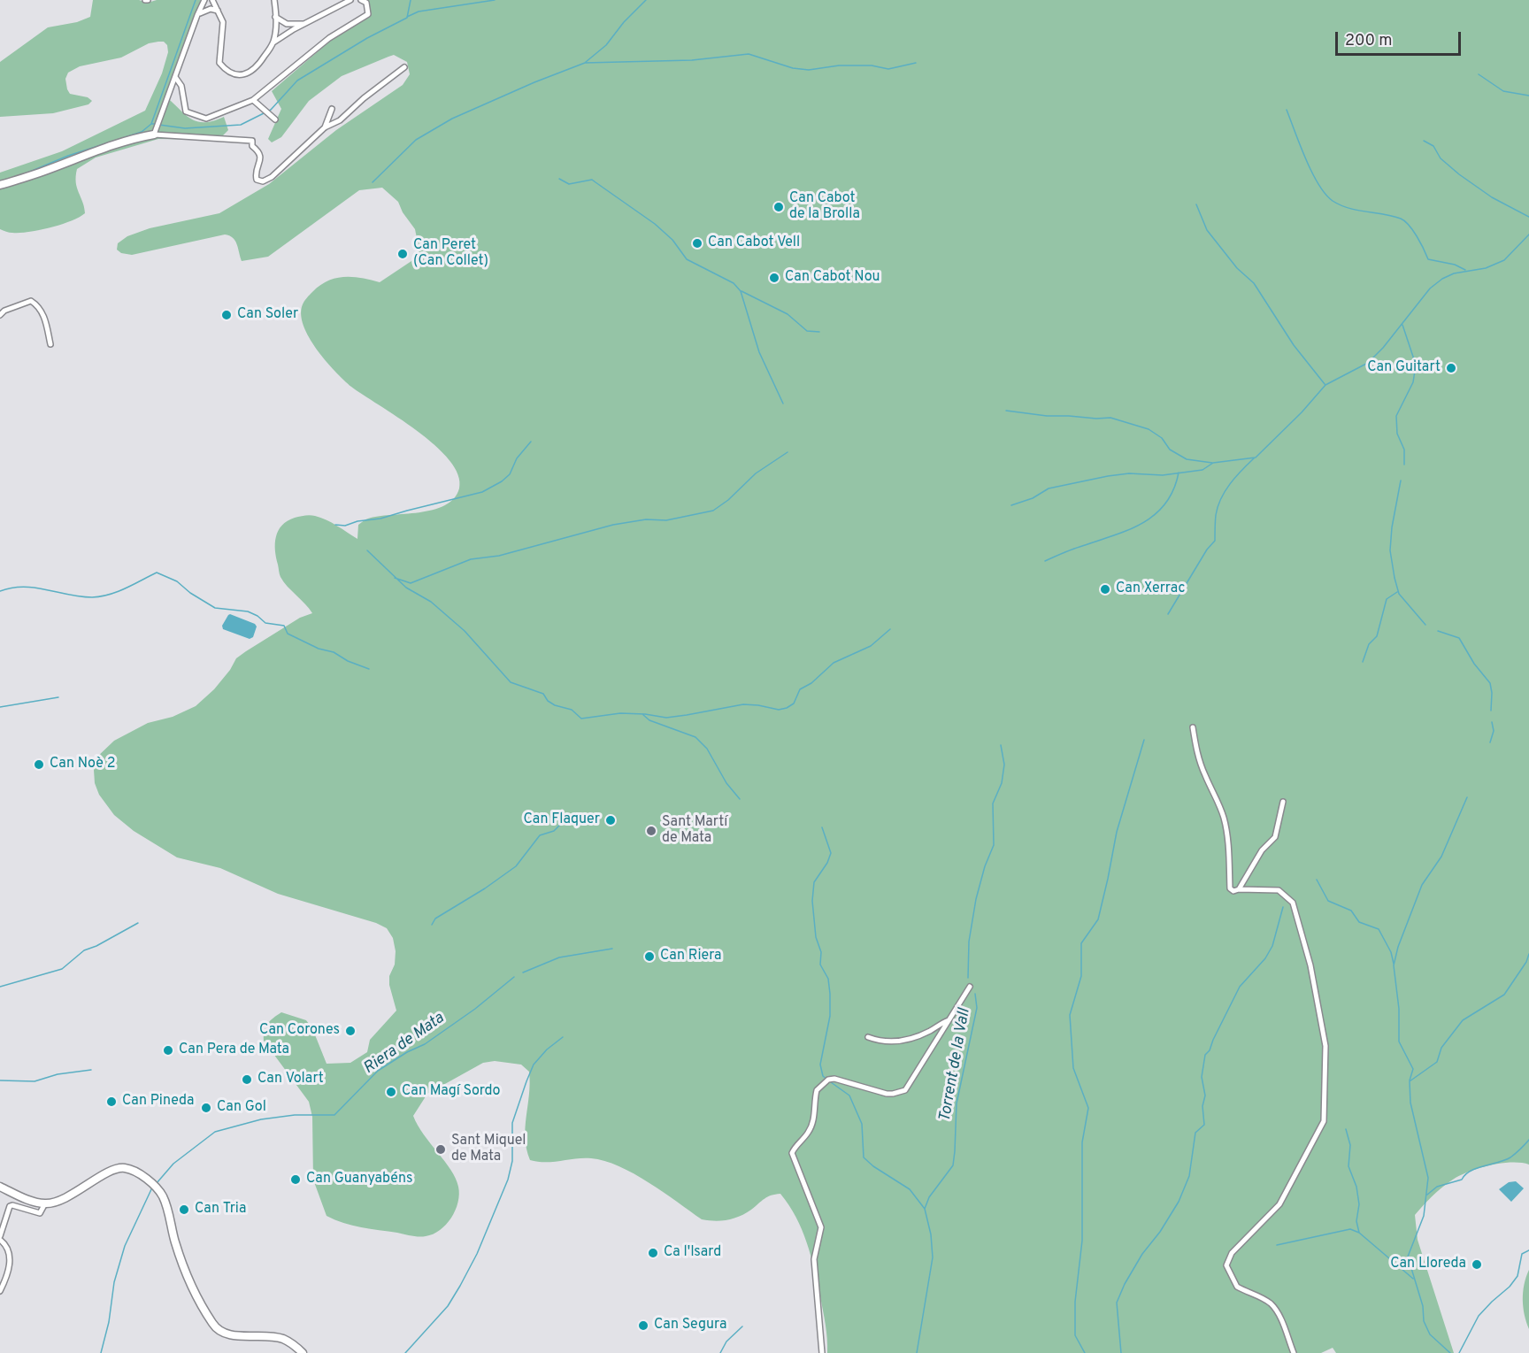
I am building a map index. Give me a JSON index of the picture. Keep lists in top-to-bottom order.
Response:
{
  "water": ["Riera de Mata", "Torrent de la Vall"],
  "places": [
    "Can Cabot de la Brolla",
    "Can Cabot Vell",
    "Can Peret (Can Collet)",
    "Can Cabot Nou",
    "Can Soler",
    "Can Guitart",
    "Can Xerrac",
    "Can Noè 2",
    "Can Flaquer",
    "Sant Martí de Mata",
    "Can Riera",
    "Can Corones",
    "Can Pera de Mata",
    "Can Volart",
    "Can Magí Sordo",
    "Can Pineda",
    "Can Gol",
    "Sant Miquel de Mata",
    "Can Guanyabéns",
    "Can Tria",
    "Ca l'Isard",
    "Can Lloreda",
    "Can Segura"
  ],
  "scale_bar": "200 m"
}
